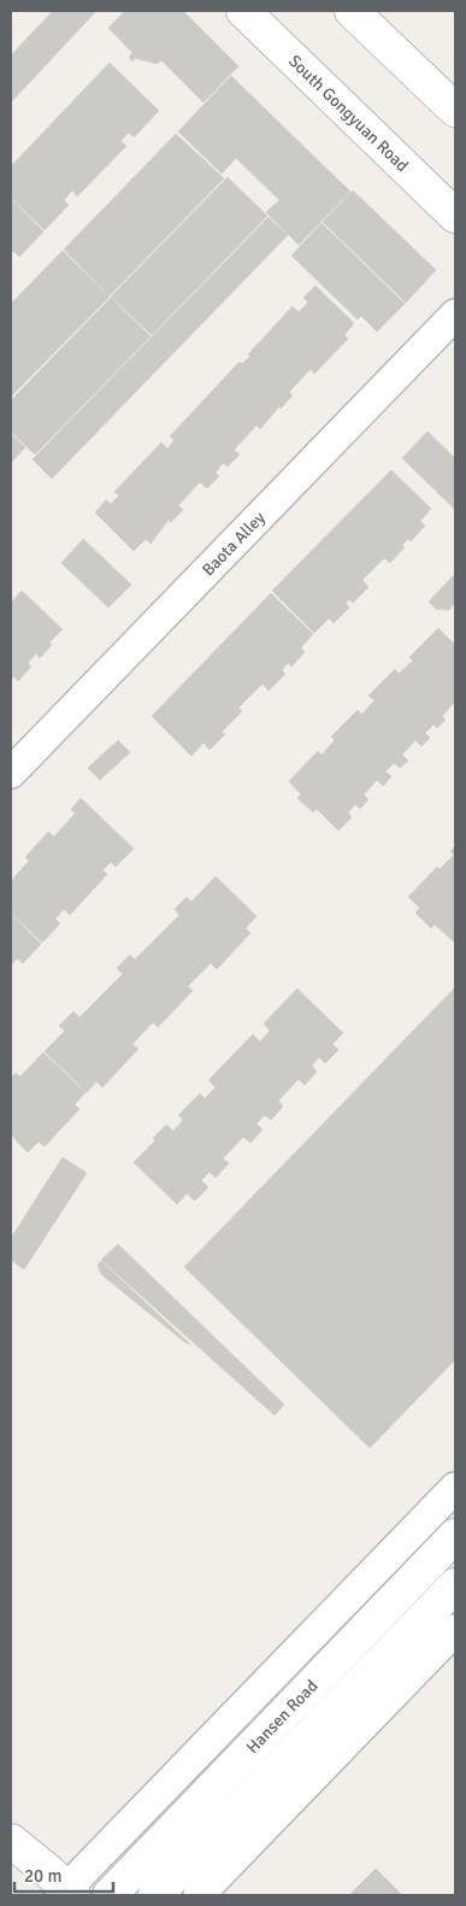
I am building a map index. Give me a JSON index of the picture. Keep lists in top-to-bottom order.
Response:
{
  "streets": {
    "main road": ["South Gongyuan Road", "Hansen Road"],
    "street": ["Baota Alley"]
  },
  "scale_bar": "20 m"
}
